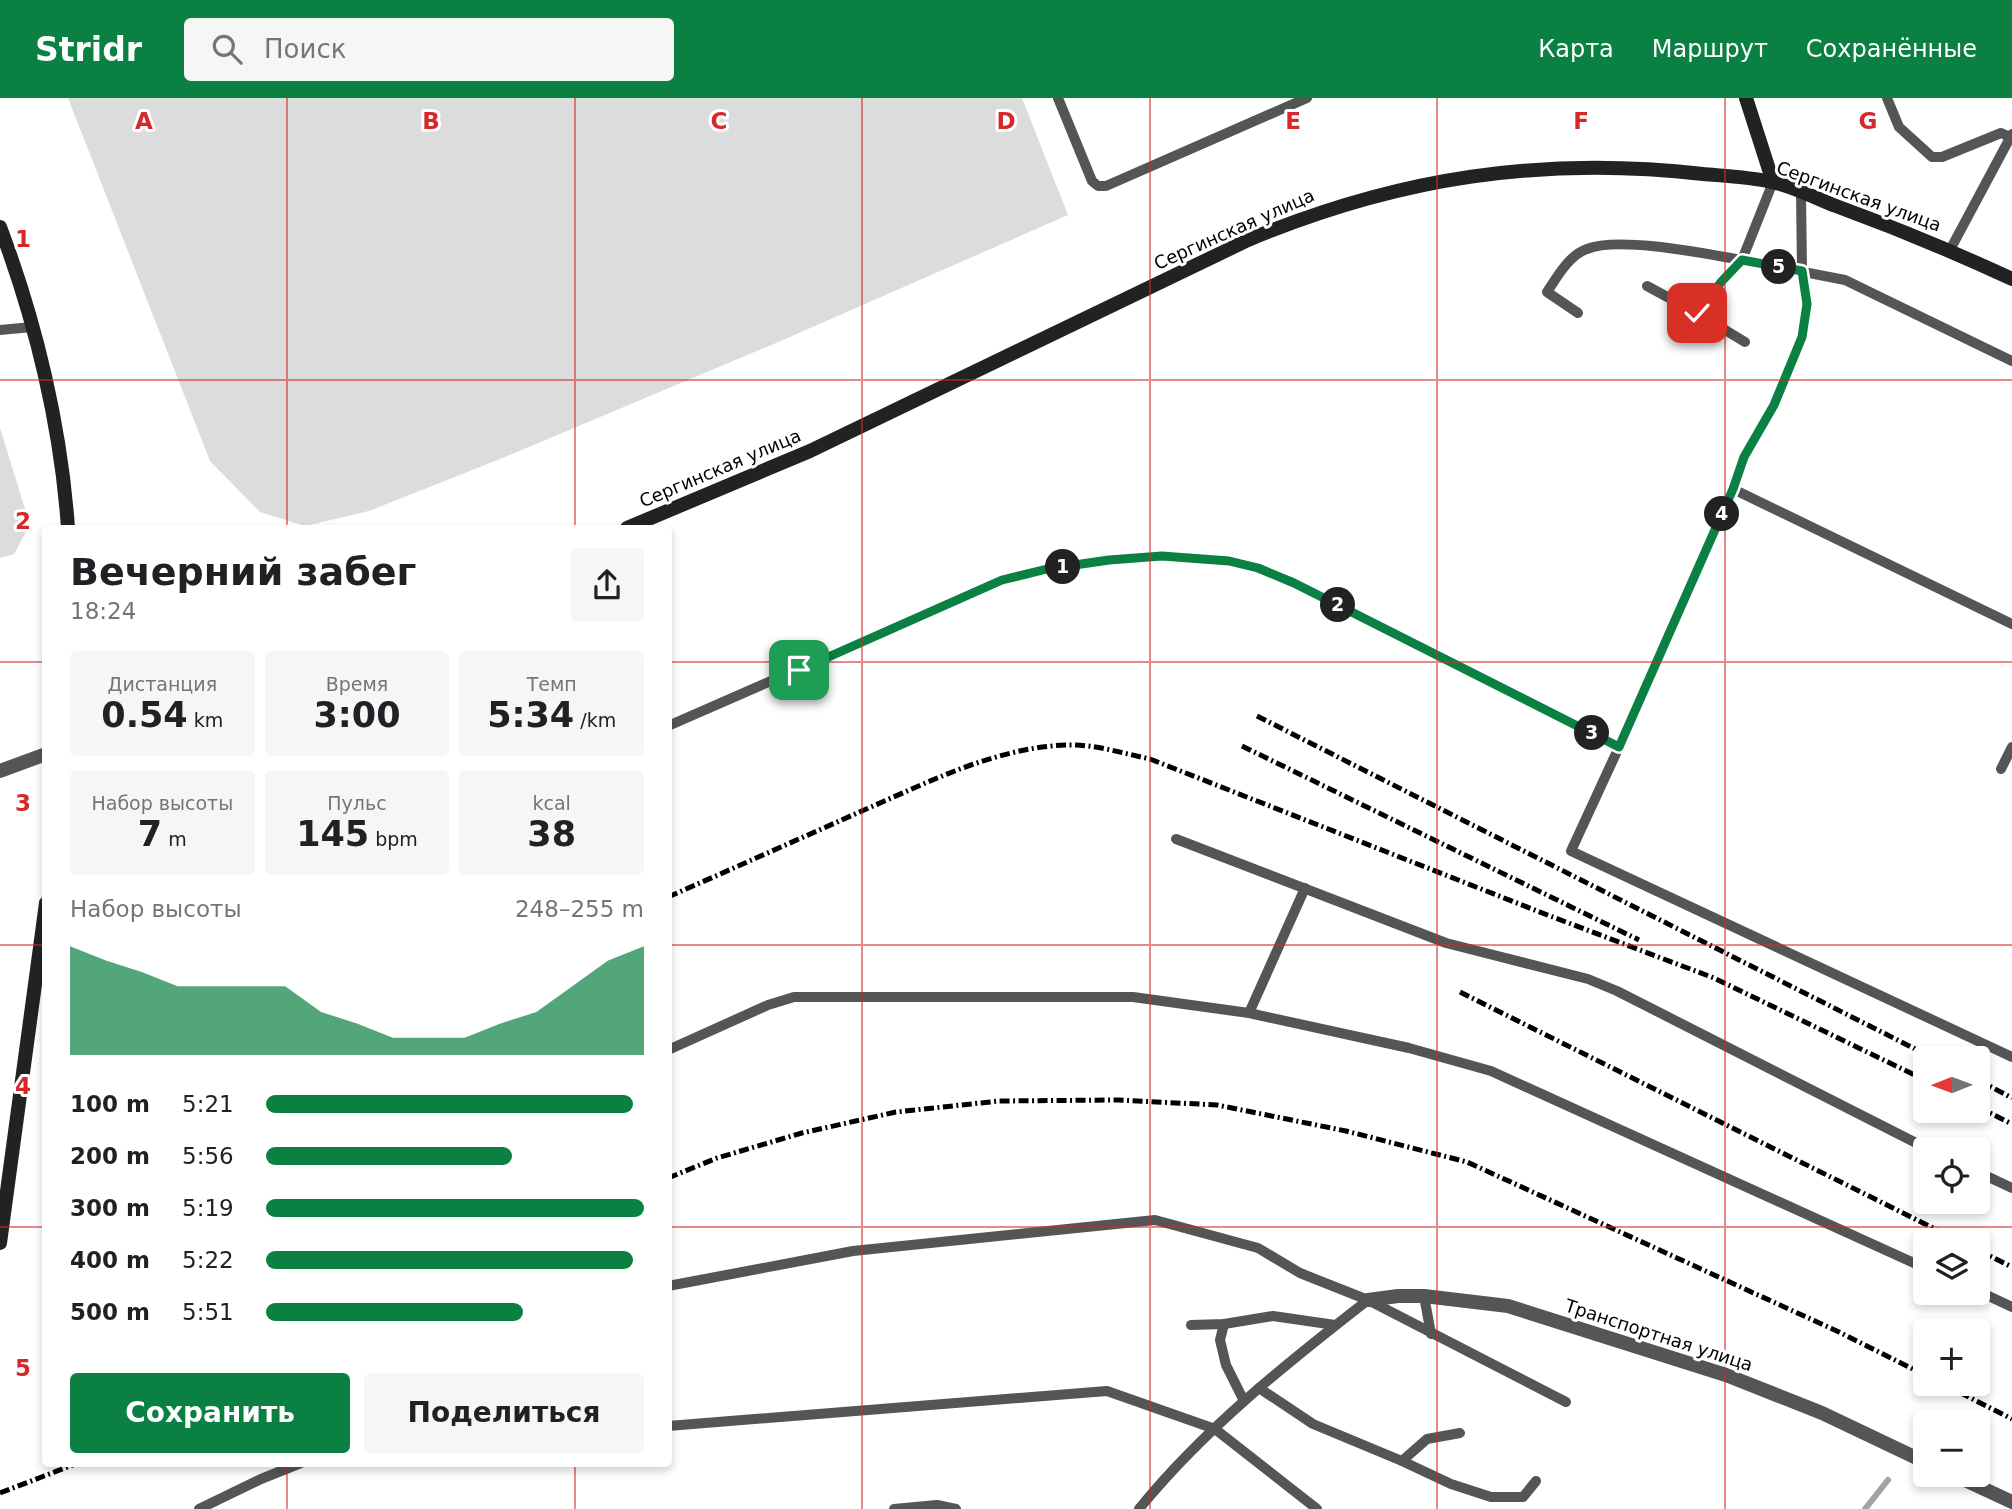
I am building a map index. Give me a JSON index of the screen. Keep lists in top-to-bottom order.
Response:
{
  "streets": {
    "main road": ["Сергинская улица"],
    "street": ["Транспортная улица"]
  },
  "north": "left",
  "page": {
    "header": "Stridr",
    "search": "Поиск",
    "nav": ["Карта", "Маршрут", "Сохранённые"],
    "pins": [
      "5",
      "4",
      "1",
      "2",
      "3"
    ],
    "heading": ["Вечерний забег", "18:24"],
    "stats": [
      ["Дистанция", "0.54 km"],
      ["Время", "3:00"],
      ["Темп", "5:34 /km"],
      ["Набор высоты", "7 m"],
      ["Пульс", "145 bpm"],
      ["kcal", "38"]
    ],
    "chart": ["Набор высоты", "248–255 m"],
    "map_buttons": ["+", "−"],
    "list": [
      {
        "name": "100 m",
        "note": "5:21"
      },
      {
        "name": "200 m",
        "note": "5:56"
      },
      {
        "name": "300 m",
        "note": "5:19"
      },
      {
        "name": "400 m",
        "note": "5:22"
      },
      {
        "name": "500 m",
        "note": "5:51"
      }
    ],
    "buttons": ["Сохранить", "Поделиться"]
  },
  "grid": {
    "columns": [
      "A",
      "B",
      "C",
      "D",
      "E",
      "F",
      "G"
    ],
    "rows": [
      "1",
      "2",
      "3",
      "4",
      "5"
    ]
  }
}
